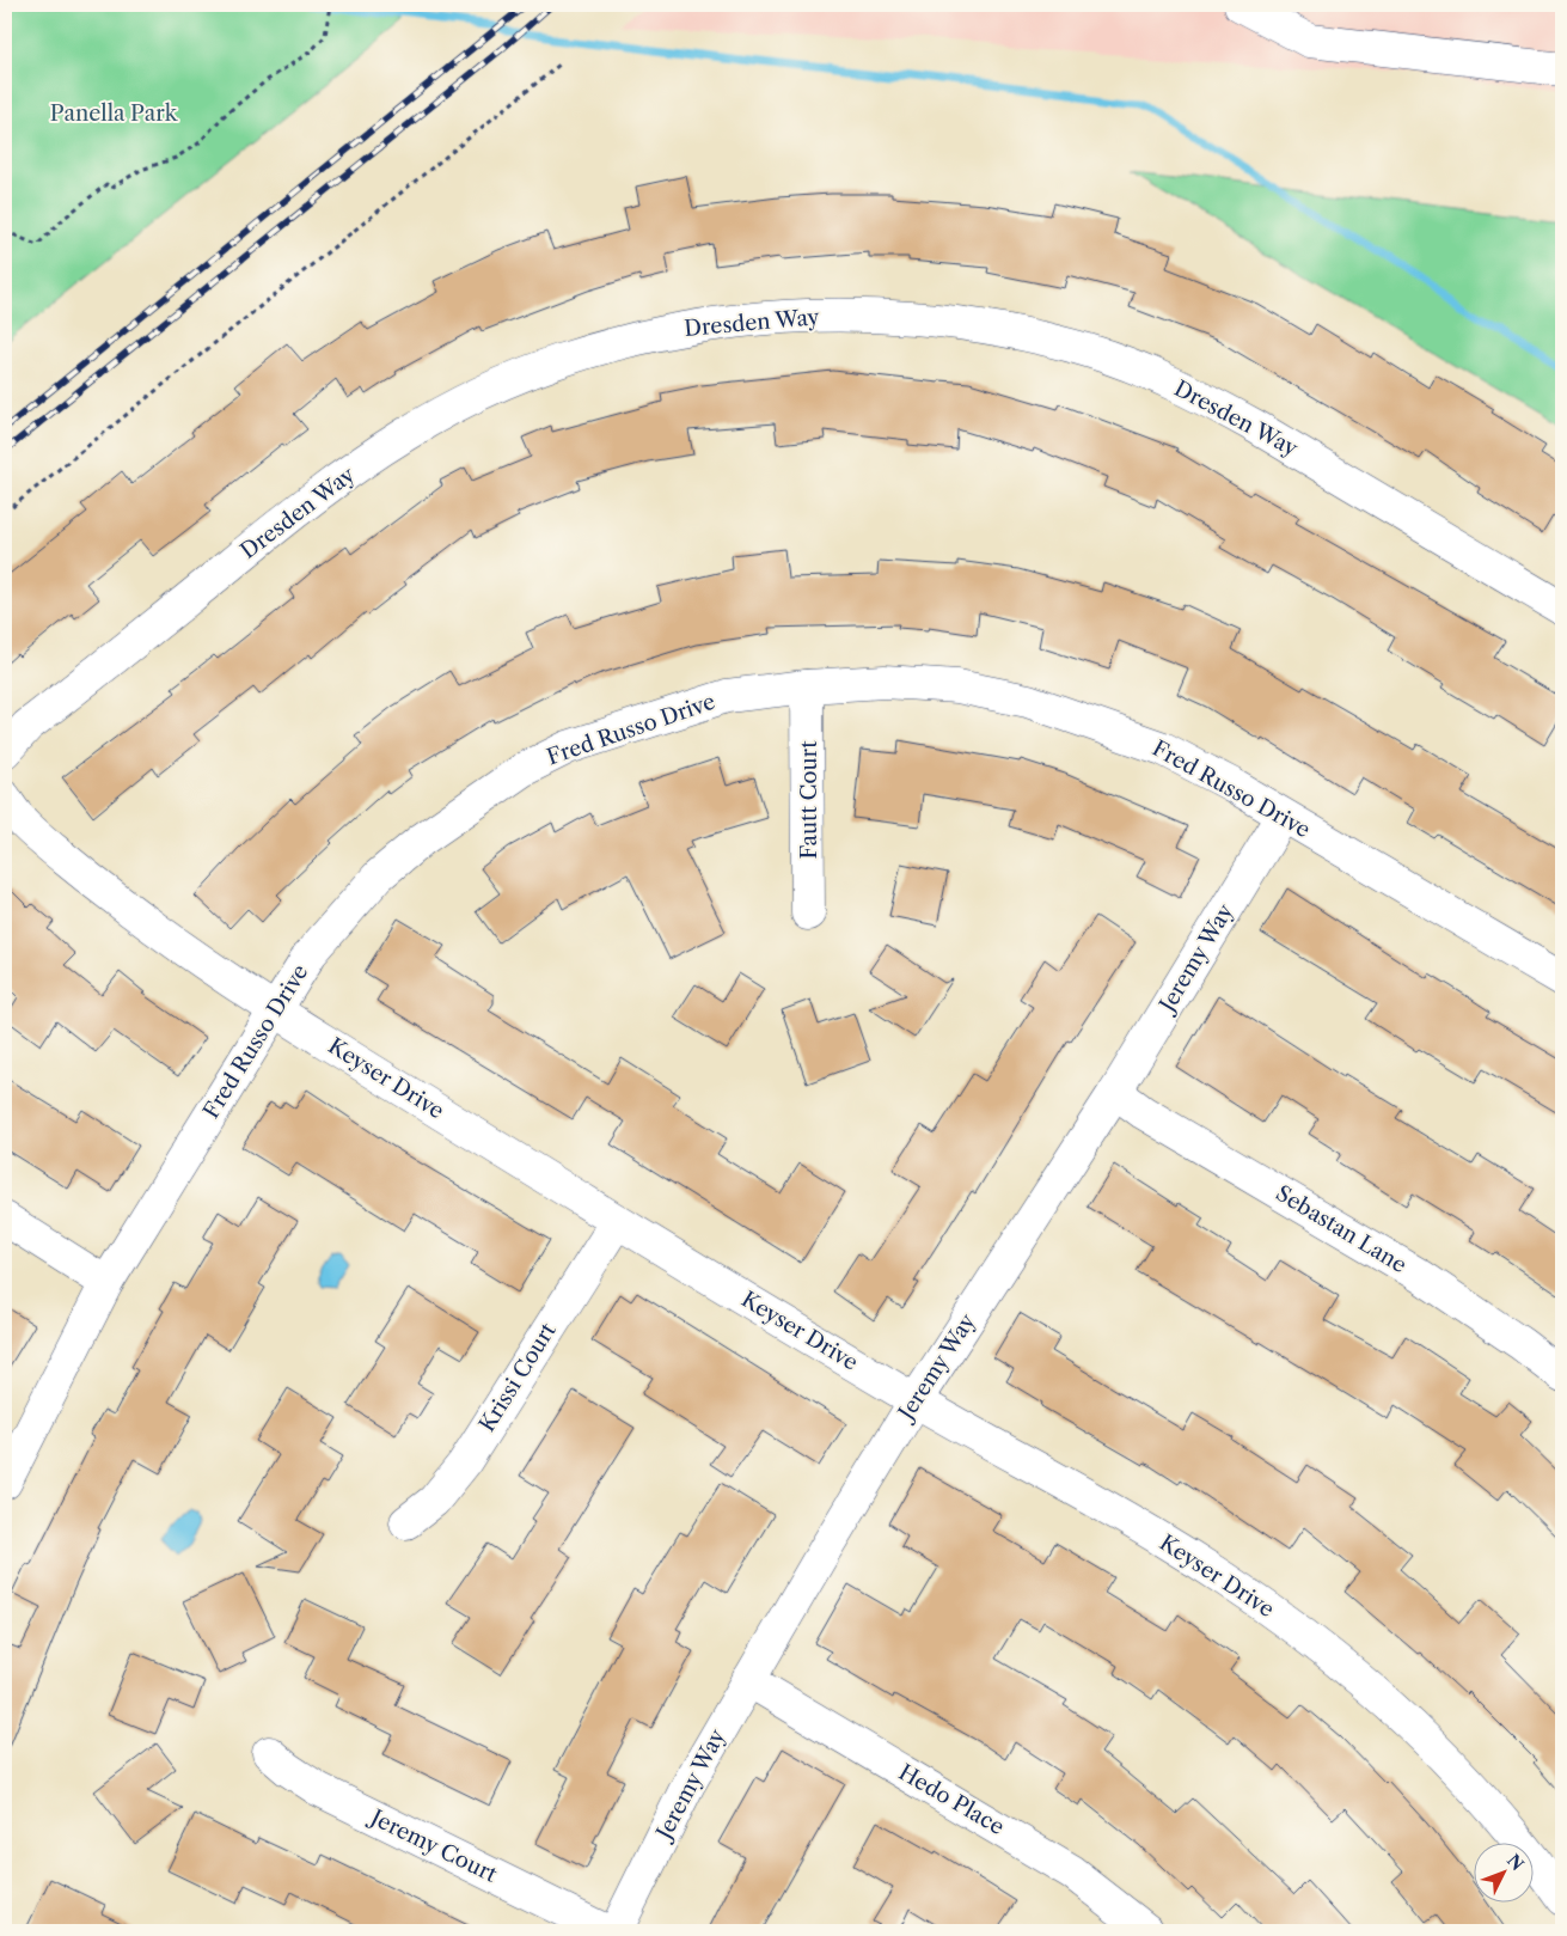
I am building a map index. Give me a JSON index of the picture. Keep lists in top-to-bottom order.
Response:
{
  "streets": {
    "street": [
      "Dresden Way",
      "Fred Russo Drive",
      "Fautt Court",
      "Jeremy Way",
      "Keyser Drive",
      "Sebastan Lane",
      "Krissi Court",
      "Hedo Place",
      "Jeremy Court"
    ]
  },
  "crossings": [
    ["Fred Russo Drive", "Fautt Court"],
    ["Fred Russo Drive", "Jeremy Way"],
    ["Fred Russo Drive", "Keyser Drive"],
    ["Jeremy Way", "Keyser Drive"],
    ["Jeremy Way", "Sebastan Lane"],
    ["Jeremy Way", "Hedo Place"],
    ["Keyser Drive", "Krissi Court"]
  ],
  "parks": ["Panella Park"],
  "north": "top right"
}
